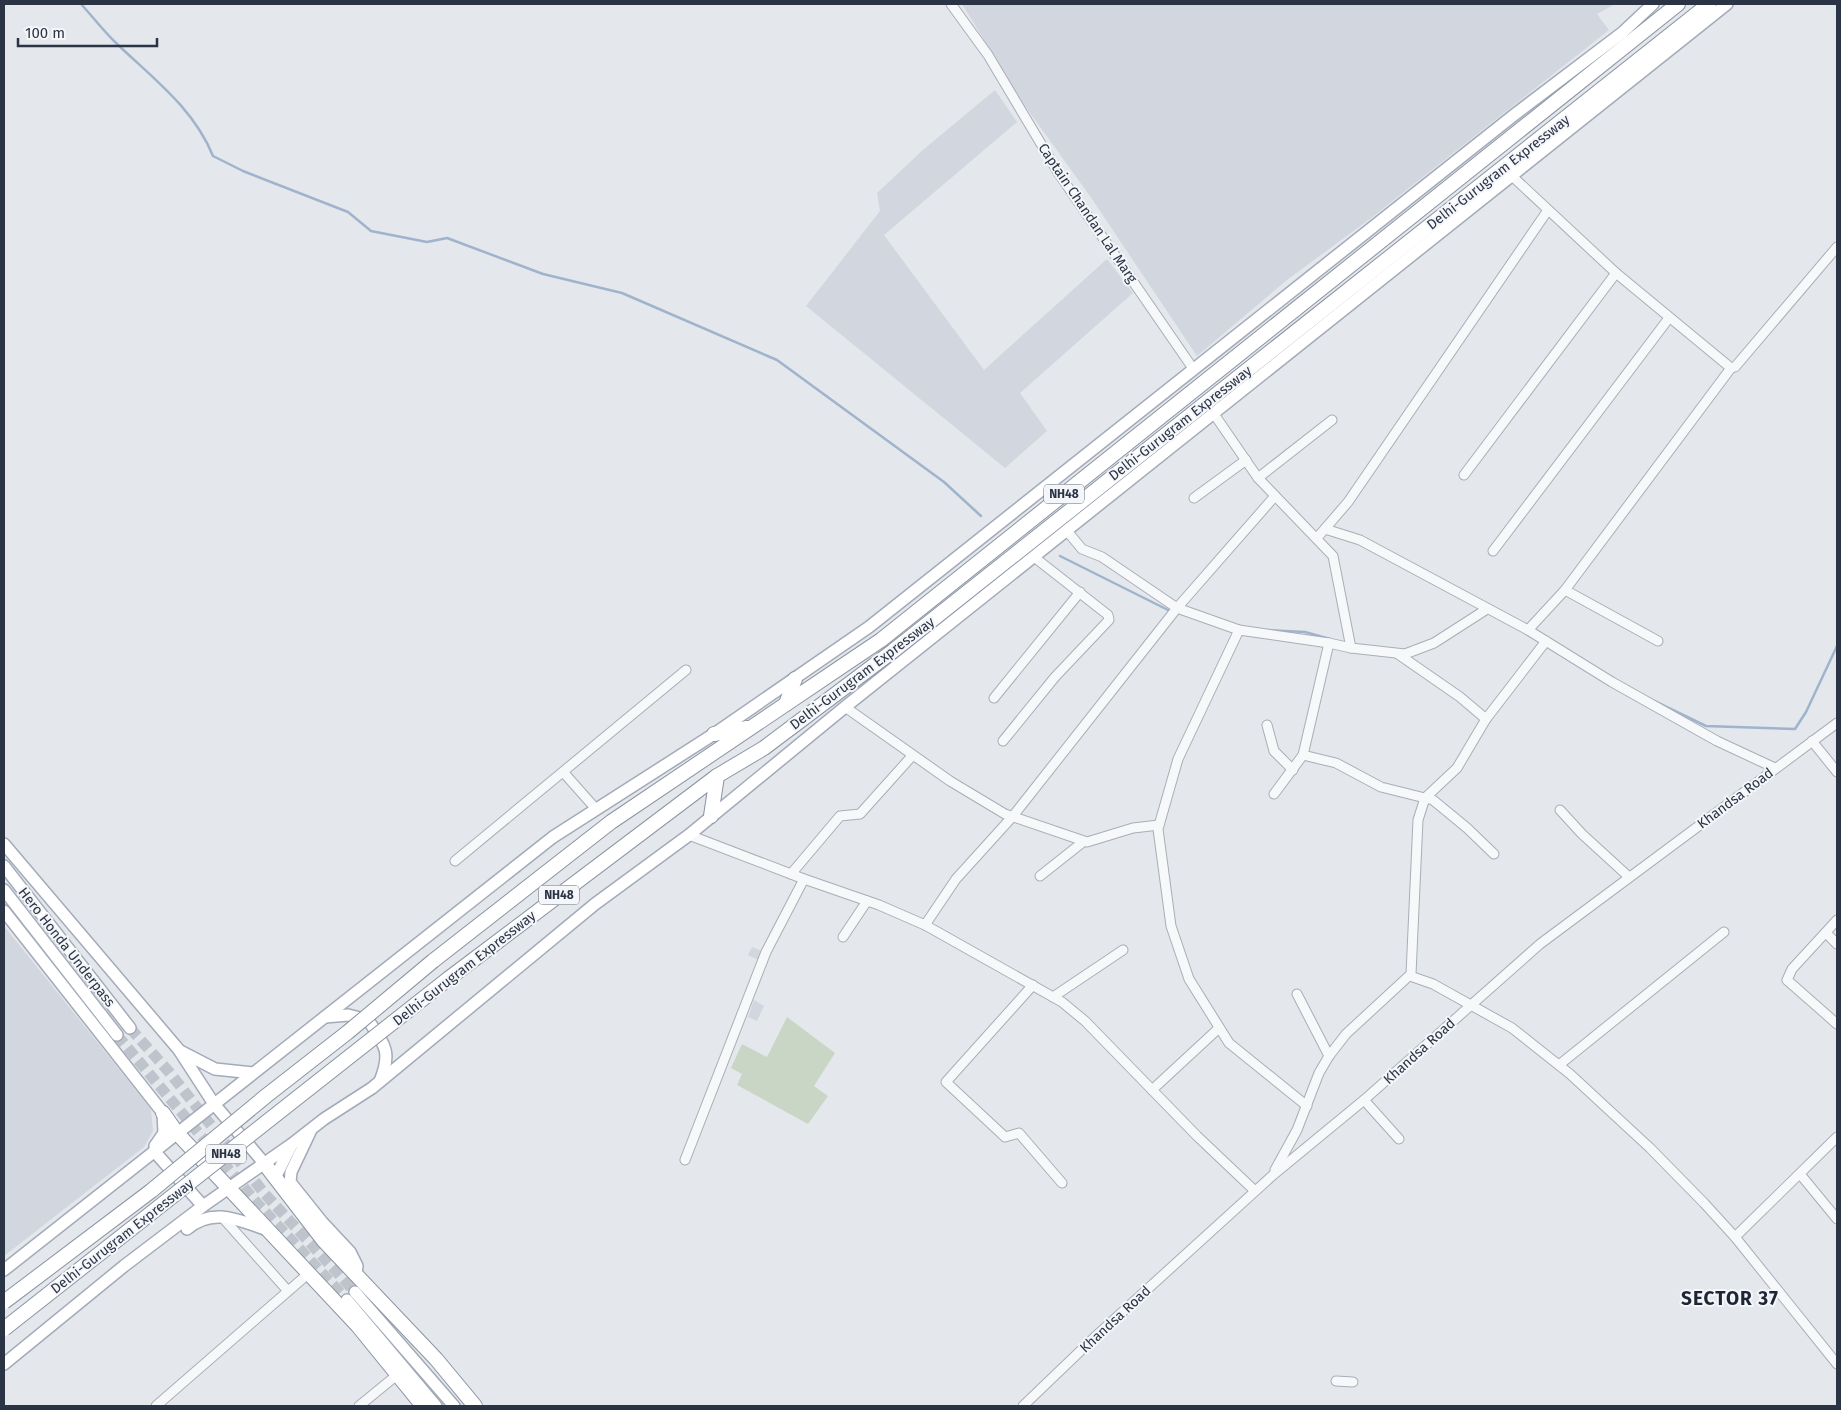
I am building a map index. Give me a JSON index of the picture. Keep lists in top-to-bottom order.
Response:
{
  "streets": {
    "highway": ["Delhi-Gurugram Expressway", "NH48"],
    "main road": ["Hero Honda Underpass"],
    "street": ["Captain Chandan Lal Marg", "Khandsa Road"]
  },
  "districts": ["SECTOR 37"],
  "scale_bar": "100 m"
}
